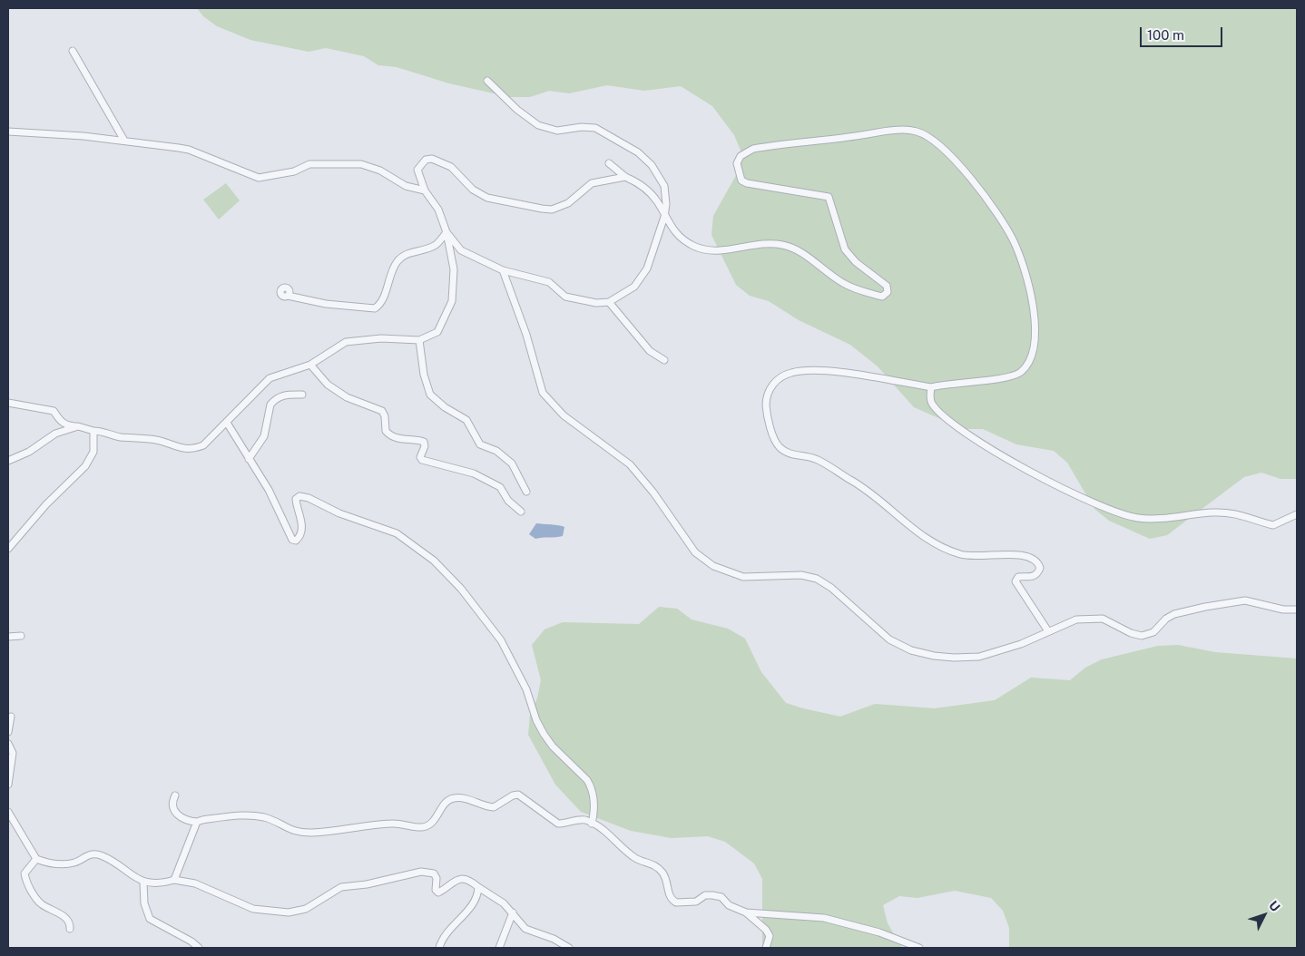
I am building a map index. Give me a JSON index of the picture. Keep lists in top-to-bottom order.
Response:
{
  "scale_bar": "100 m",
  "north": "top right"
}
